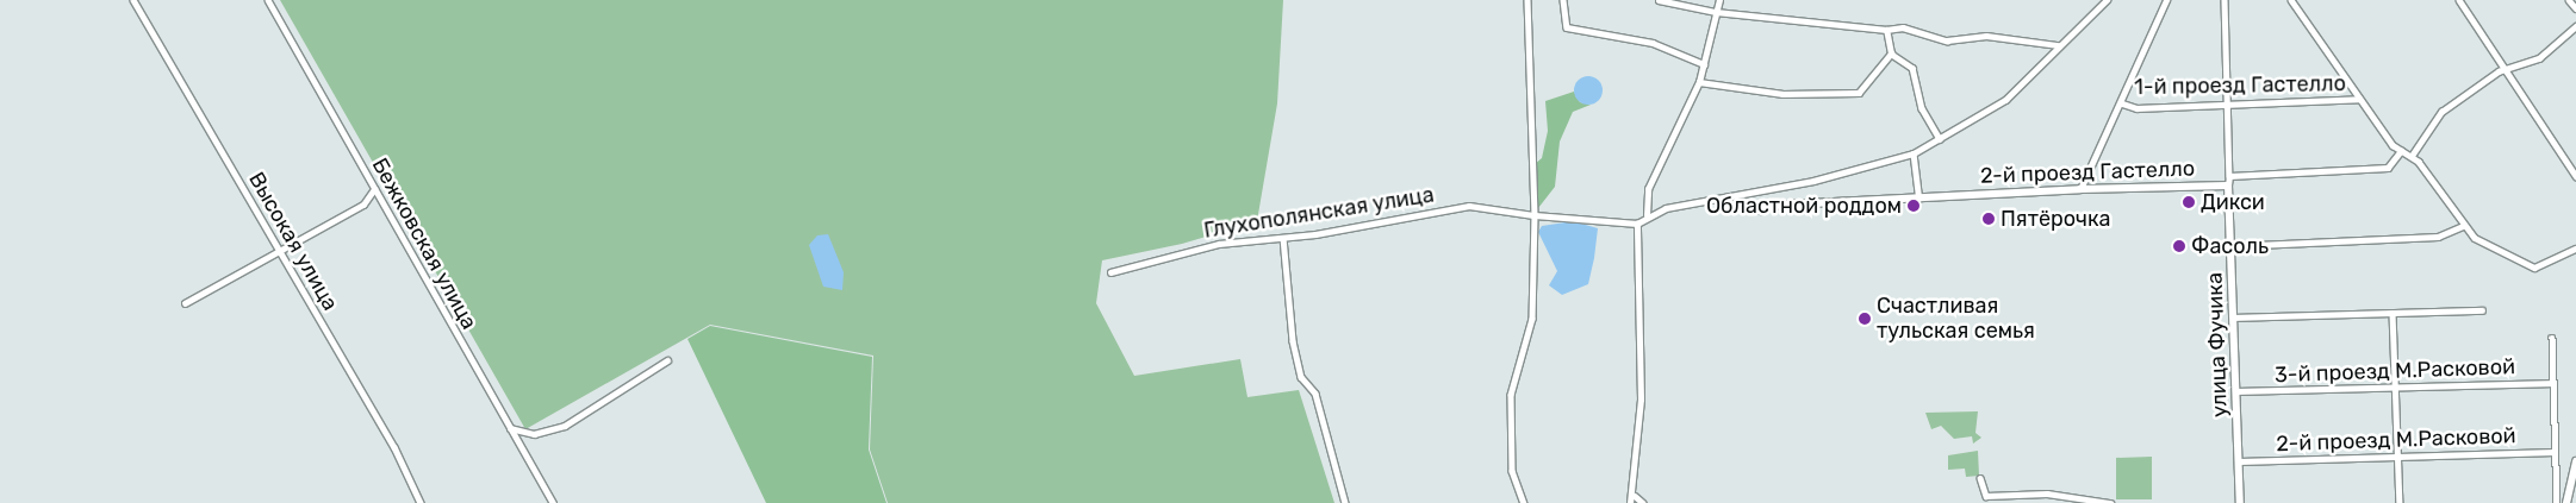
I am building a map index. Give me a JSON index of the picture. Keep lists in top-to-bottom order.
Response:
{
  "streets": {
    "street": [
      "1-й проезд Гастелло",
      "2-й проезд Гастелло",
      "Глухополянская улица",
      "Высокая улица",
      "Бежковская улица",
      "улица Фучика",
      "3-й проезд М.Расковой",
      "2-й проезд М.Расковой"
    ]
  },
  "crossings": [
    ["2-й проезд Гастелло", "улица Фучика"],
    ["улица Фучика", "3-й проезд М.Расковой"],
    ["улица Фучика", "2-й проезд М.Расковой"]
  ],
  "places": [
    "Дикси",
    "Областной роддом",
    "Пятёрочка",
    "Фасоль",
    "Счастливая тульская семья"
  ]
}
